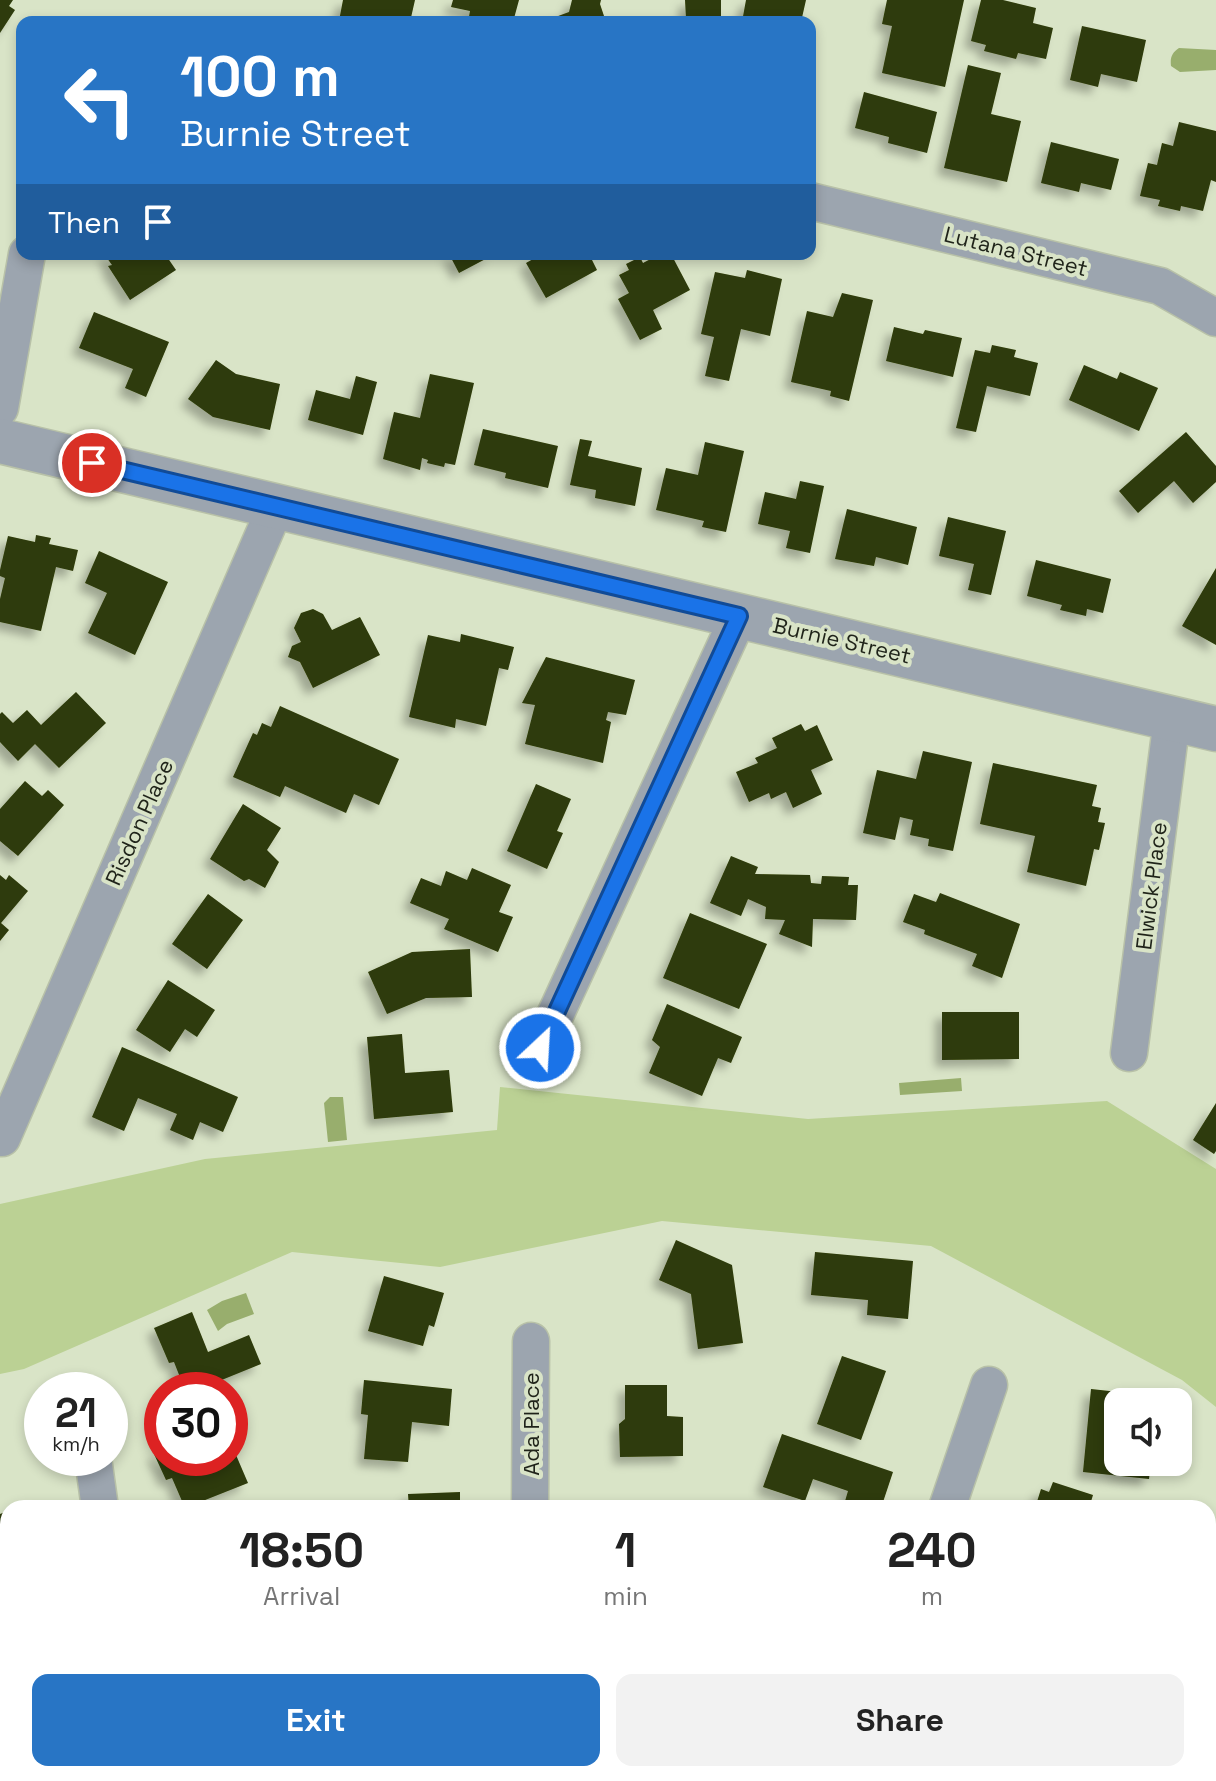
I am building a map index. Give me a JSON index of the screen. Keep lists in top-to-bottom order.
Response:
{
  "streets": {
    "street": [
      "Lutana Street",
      "Burnie Street",
      "Risdon Place",
      "Elwick Place",
      "Ada Place"
    ]
  },
  "crossings": [
    ["Burnie Street", "Risdon Place"],
    ["Burnie Street", "Elwick Place"]
  ],
  "page": {
    "turn": ["100 m", "Burnie Street"],
    "then": "Then",
    "speed": "21 km/h",
    "limit": "30",
    "eta": [
      "18:50",
      "Arrival",
      "1",
      "min",
      "240",
      "m"
    ],
    "buttons": ["Exit", "Share"]
  }
}
